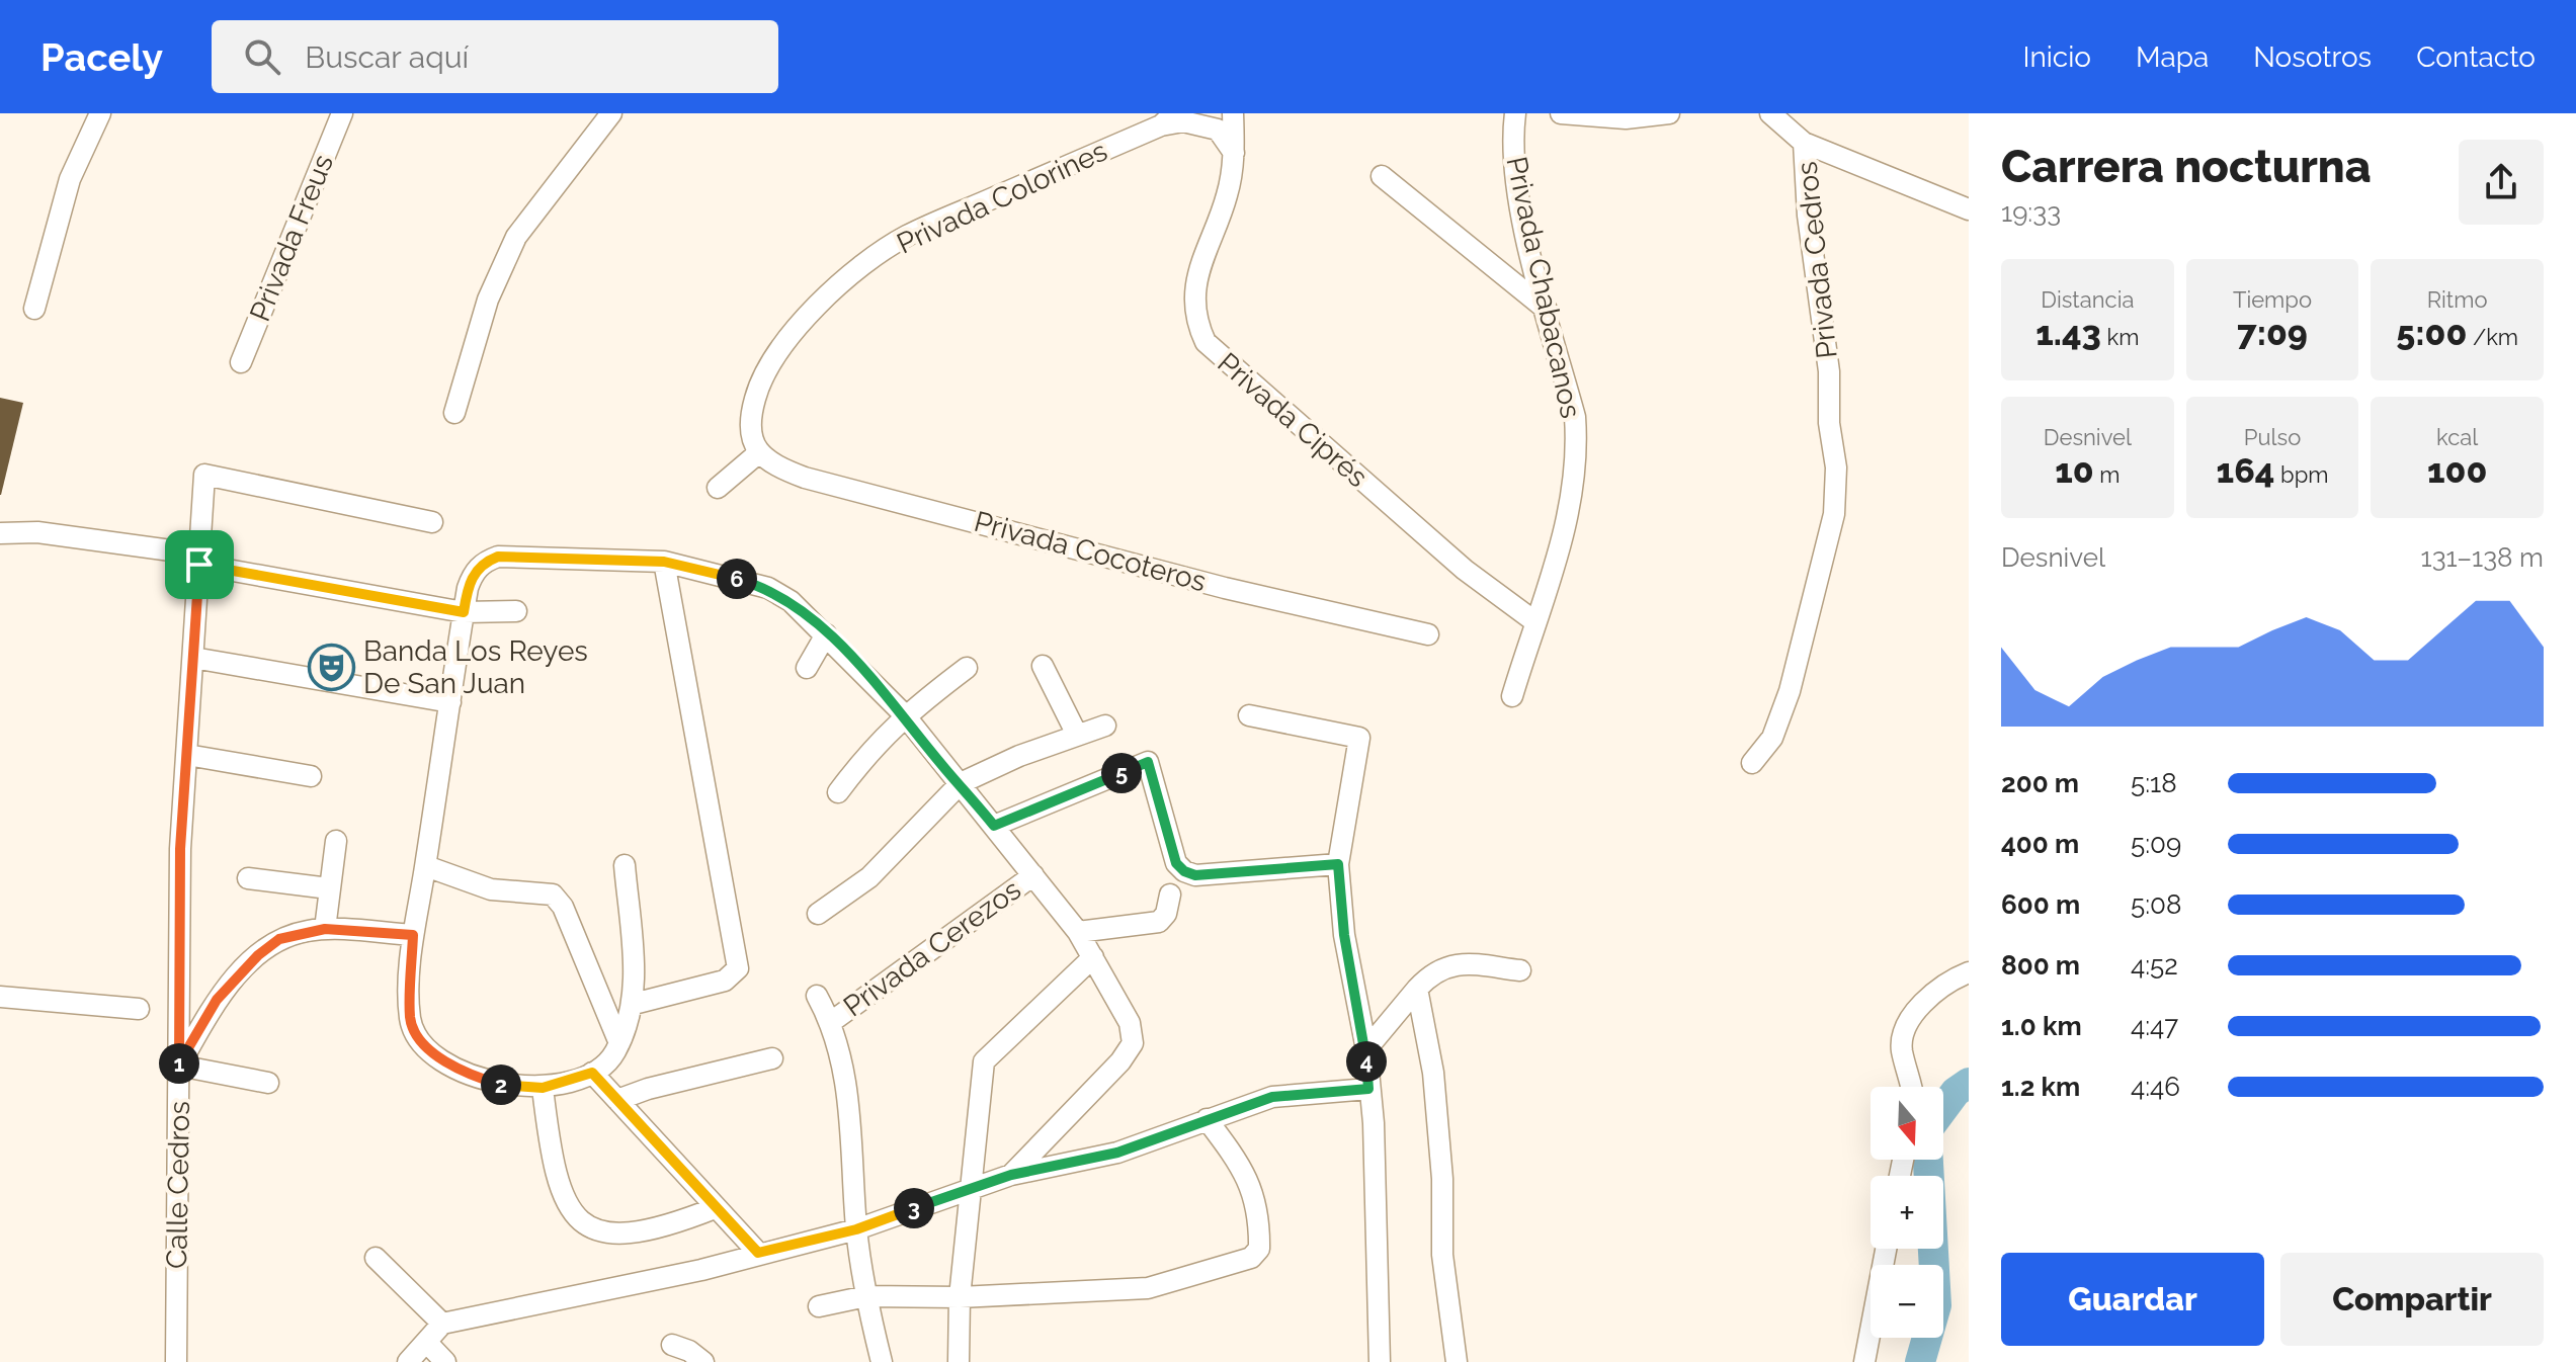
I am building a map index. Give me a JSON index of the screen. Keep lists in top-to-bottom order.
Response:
{
  "streets": {
    "street": [
      "Privada Colorines",
      "Privada Freus",
      "Privada Cedros",
      "Privada Chabacanos",
      "Privada Ciprés",
      "Privada Cocoteros",
      "Privada Cerezos",
      "Calle Cedros"
    ]
  },
  "crossings": [
    ["Privada Colorines", "Privada Cocoteros"],
    ["Privada Chabacanos", "Privada Ciprés"]
  ],
  "places": {
    "theatre": ["Banda Los Reyes De San Juan"]
  },
  "north": "bottom",
  "page": {
    "header": "Pacely",
    "search": "Buscar aquí",
    "nav": [
      "Inicio",
      "Mapa",
      "Nosotros",
      "Contacto"
    ],
    "heading": ["Carrera nocturna", "19:33"],
    "stats": [
      ["Distancia", "1.43 km"],
      ["Tiempo", "7:09"],
      ["Ritmo", "5:00 /km"],
      ["Desnivel", "10 m"],
      ["Pulso", "164 bpm"],
      ["kcal", "100"]
    ],
    "chart": ["Desnivel", "131–138 m"],
    "pins": [
      "6",
      "5",
      "4",
      "1",
      "2",
      "3"
    ],
    "list": [
      {
        "name": "200 m",
        "note": "5:18"
      },
      {
        "name": "400 m",
        "note": "5:09"
      },
      {
        "name": "600 m",
        "note": "5:08"
      },
      {
        "name": "800 m",
        "note": "4:52"
      },
      {
        "name": "1.0 km",
        "note": "4:47"
      },
      {
        "name": "1.2 km",
        "note": "4:46"
      }
    ],
    "map_buttons": ["+", "−"],
    "buttons": ["Guardar", "Compartir"]
  }
}
